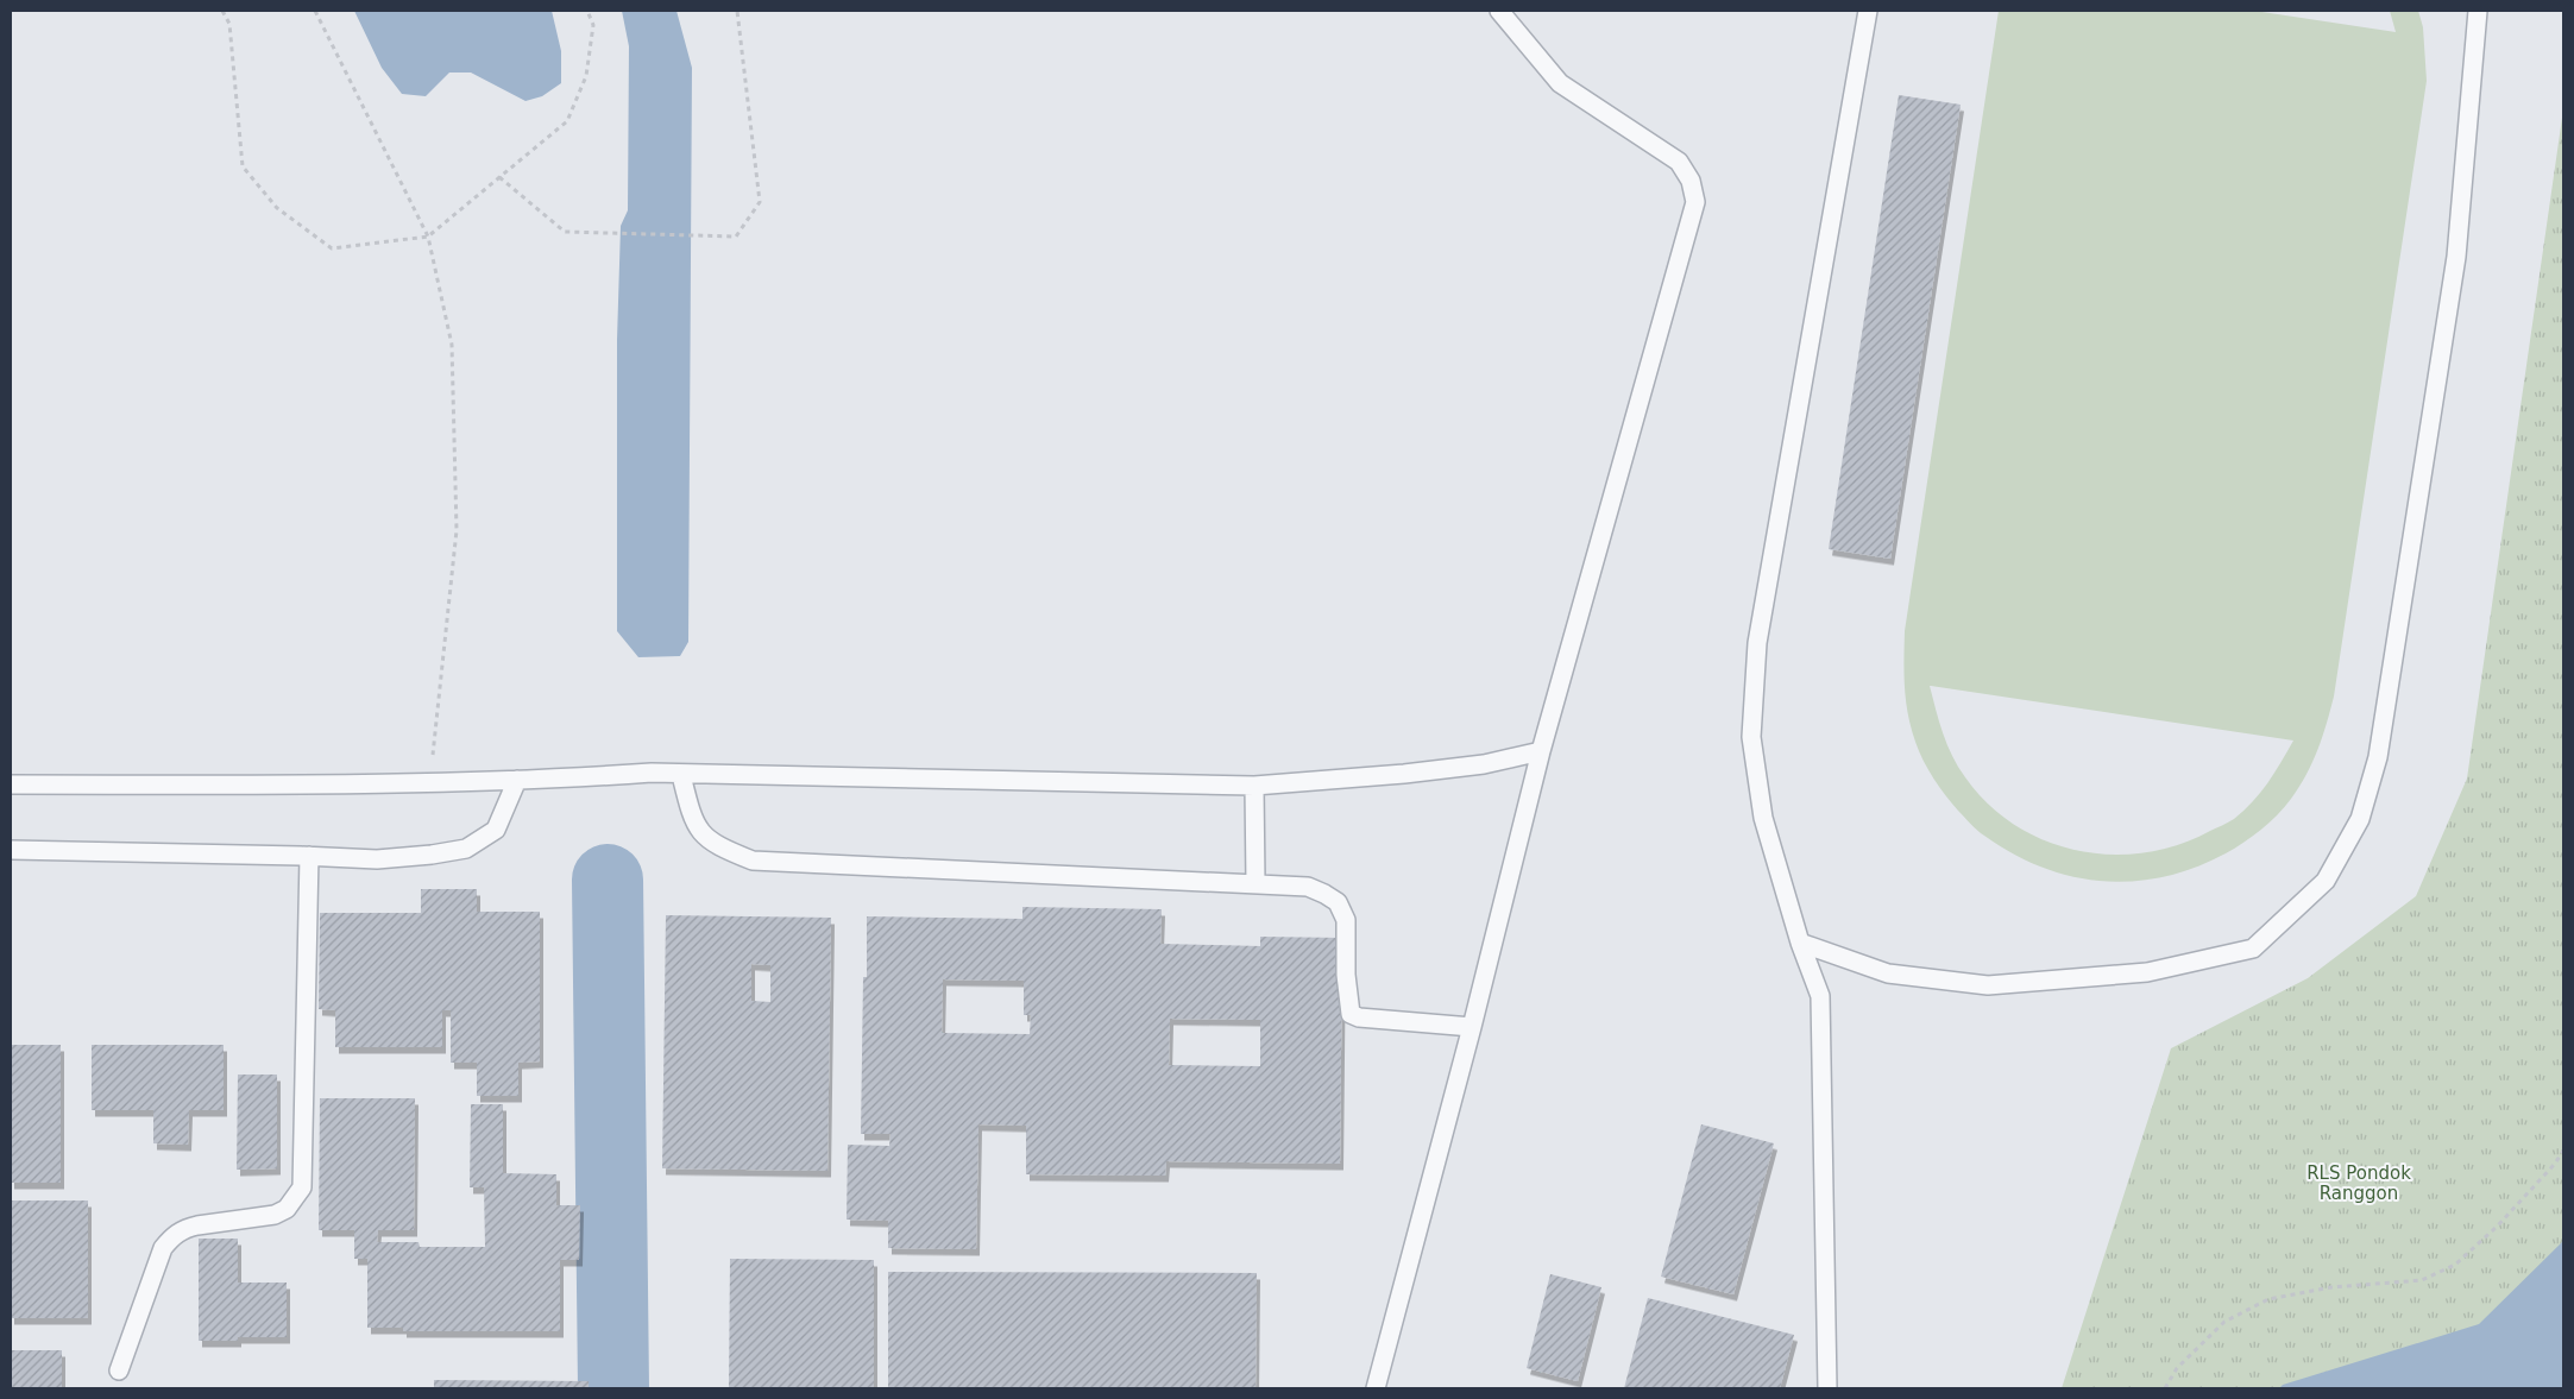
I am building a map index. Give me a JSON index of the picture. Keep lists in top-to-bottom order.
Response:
{
  "parks": ["RLS Pondok Ranggon"]
}
